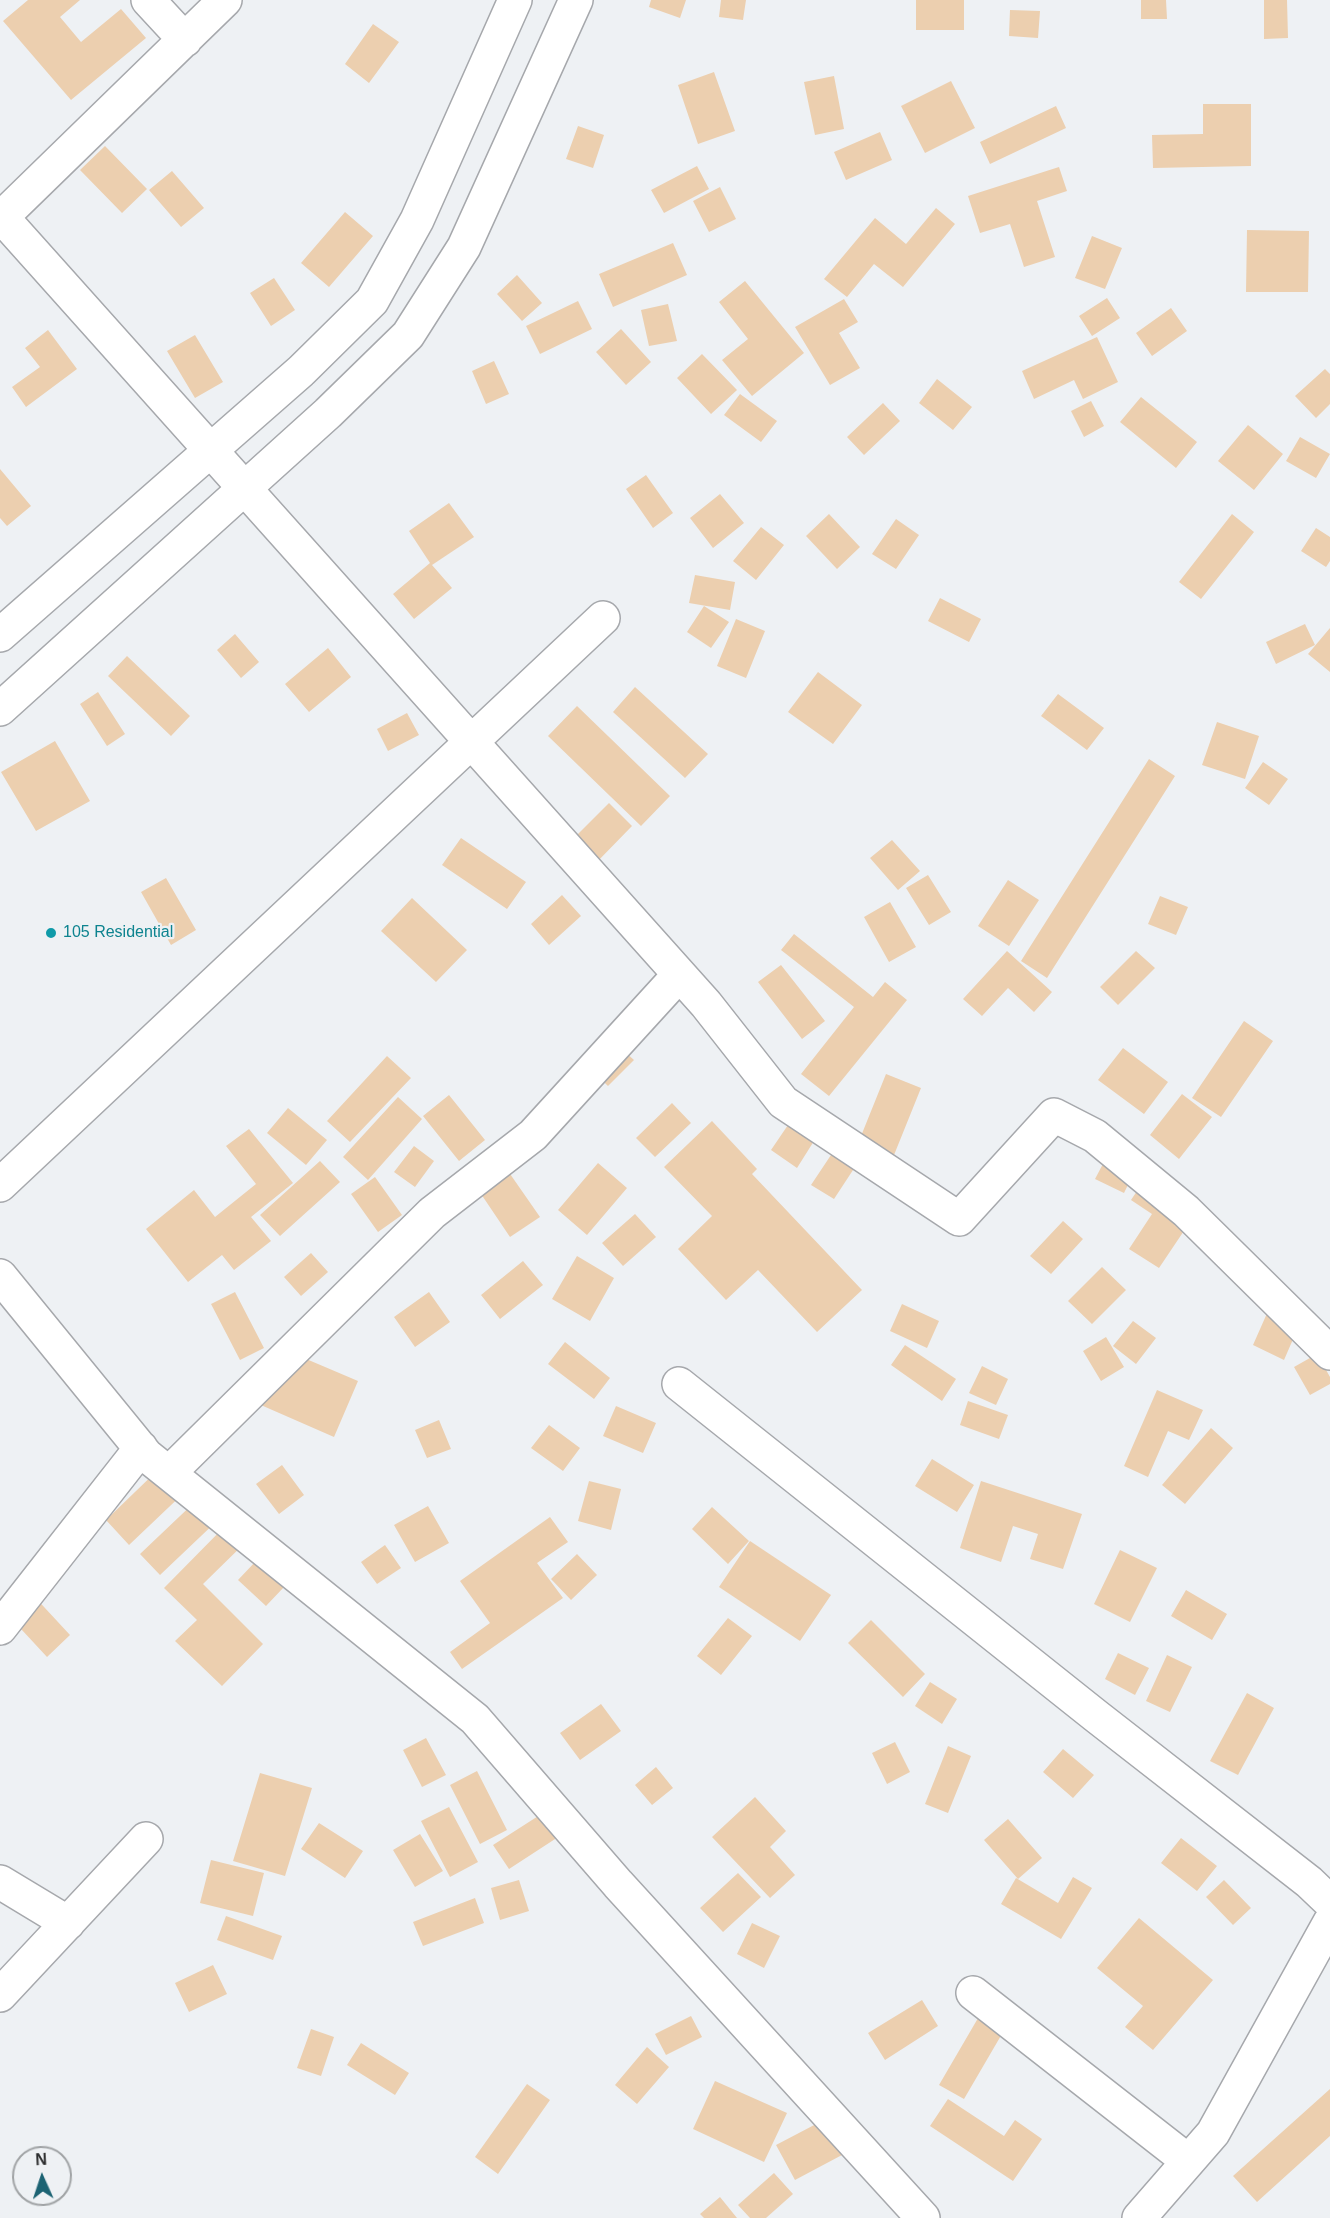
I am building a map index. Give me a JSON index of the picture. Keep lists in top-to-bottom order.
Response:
{
  "places": ["105 Residential"],
  "north": "top"
}
